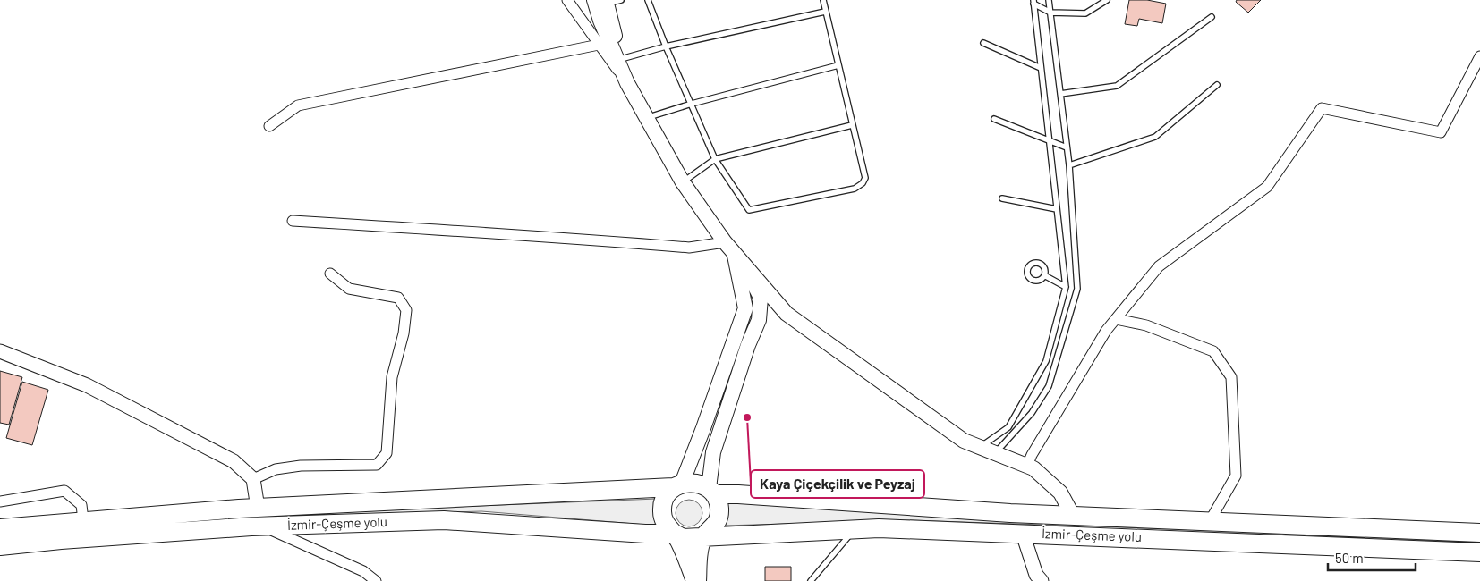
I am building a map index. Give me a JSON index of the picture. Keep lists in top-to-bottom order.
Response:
{
  "streets": {
    "highway": ["İzmir-Çeşme yolu"]
  },
  "places": ["Kaya Çiçekçilik ve Peyzaj"],
  "scale_bar": "50 m"
}
